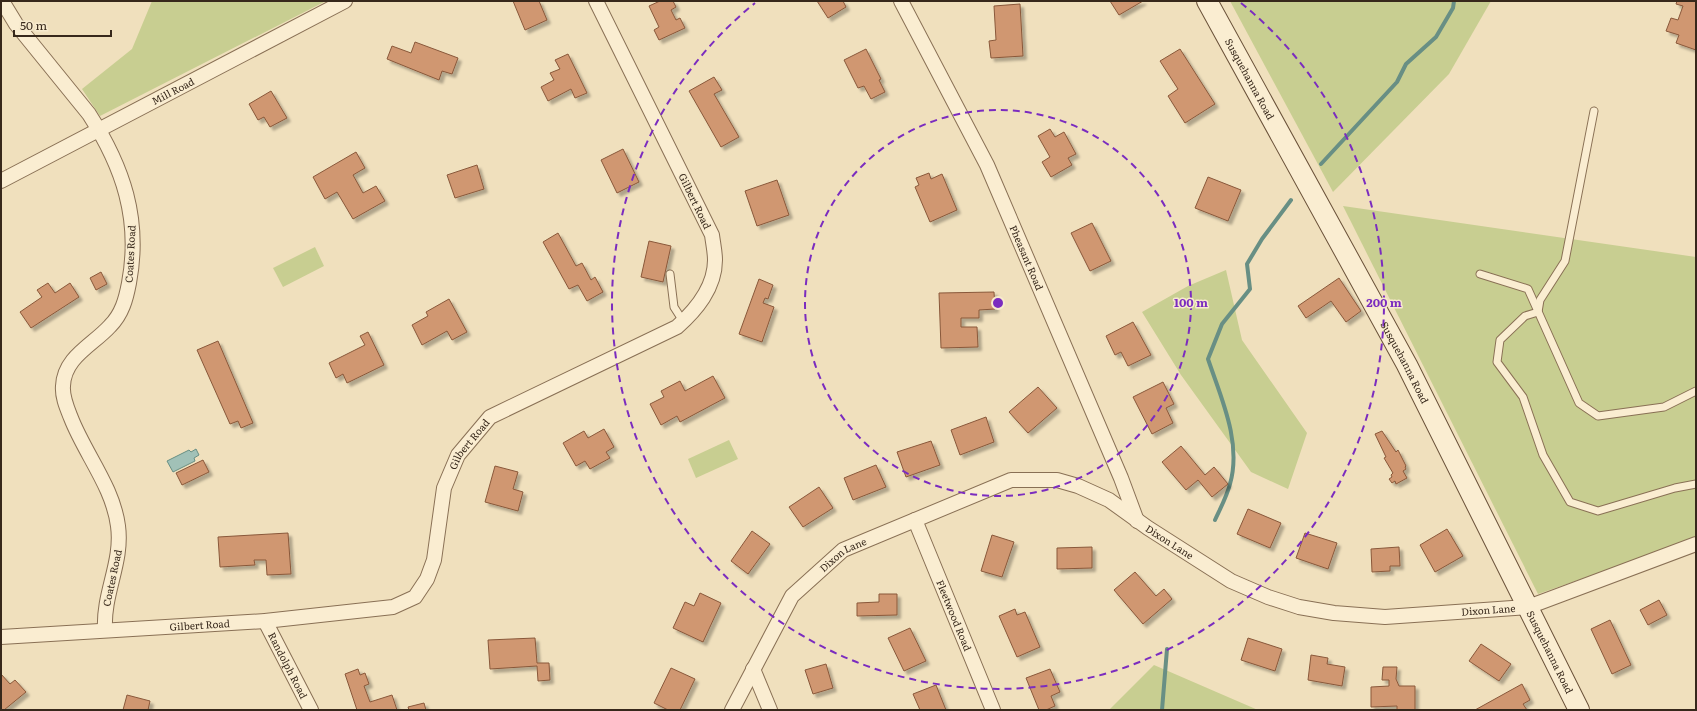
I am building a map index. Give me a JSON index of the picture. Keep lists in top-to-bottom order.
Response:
{
  "streets": {
    "main road": ["Susquehanna Road"],
    "street": [
      "Mill Road",
      "Gilbert Road",
      "Coates Road",
      "Pheasant Road",
      "Dixon Lane",
      "Fleetwood Road",
      "Randolph Road"
    ]
  },
  "crossings": [
    ["Susquehanna Road", "Dixon Lane"],
    ["Mill Road", "Coates Road"],
    ["Gilbert Road", "Coates Road"],
    ["Gilbert Road", "Randolph Road"],
    ["Pheasant Road", "Dixon Lane"],
    ["Dixon Lane", "Fleetwood Road"]
  ],
  "scale_bar": "50 m",
  "rings": ["100 m", "200 m"]
}
